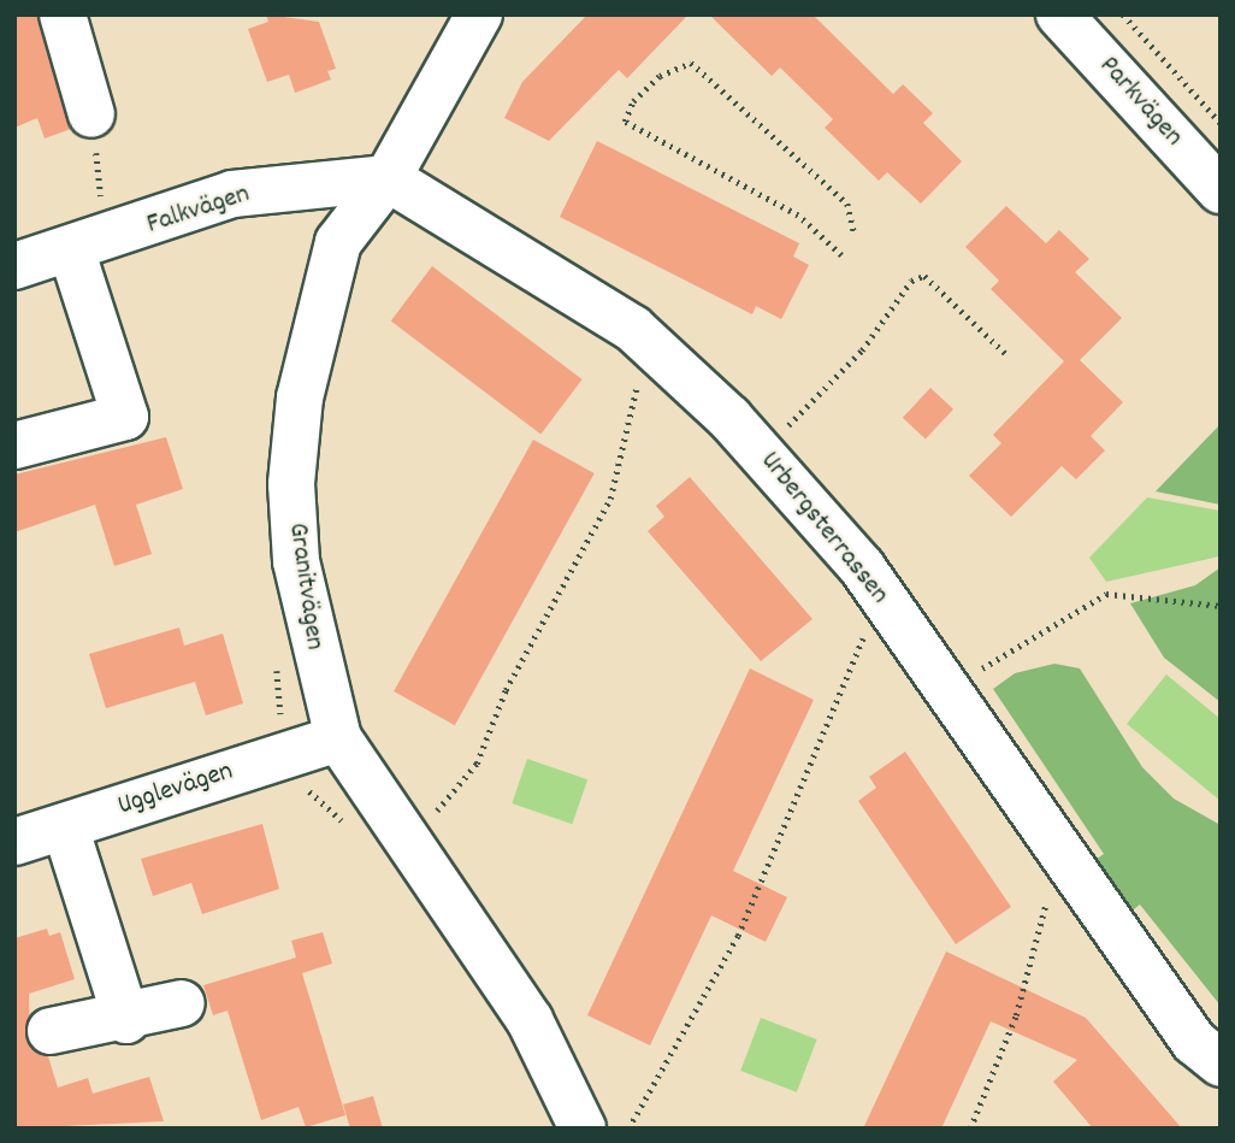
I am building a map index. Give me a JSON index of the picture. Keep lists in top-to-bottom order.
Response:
{
  "streets": {
    "street": [
      "Parkvägen",
      "Falkvägen",
      "Urbergsterrassen",
      "Granitvägen",
      "Ugglevägen"
    ]
  },
  "crossings": [
    ["Falkvägen", "Urbergsterrassen"],
    ["Falkvägen", "Granitvägen"],
    ["Urbergsterrassen", "Granitvägen"],
    ["Granitvägen", "Ugglevägen"]
  ]
}
